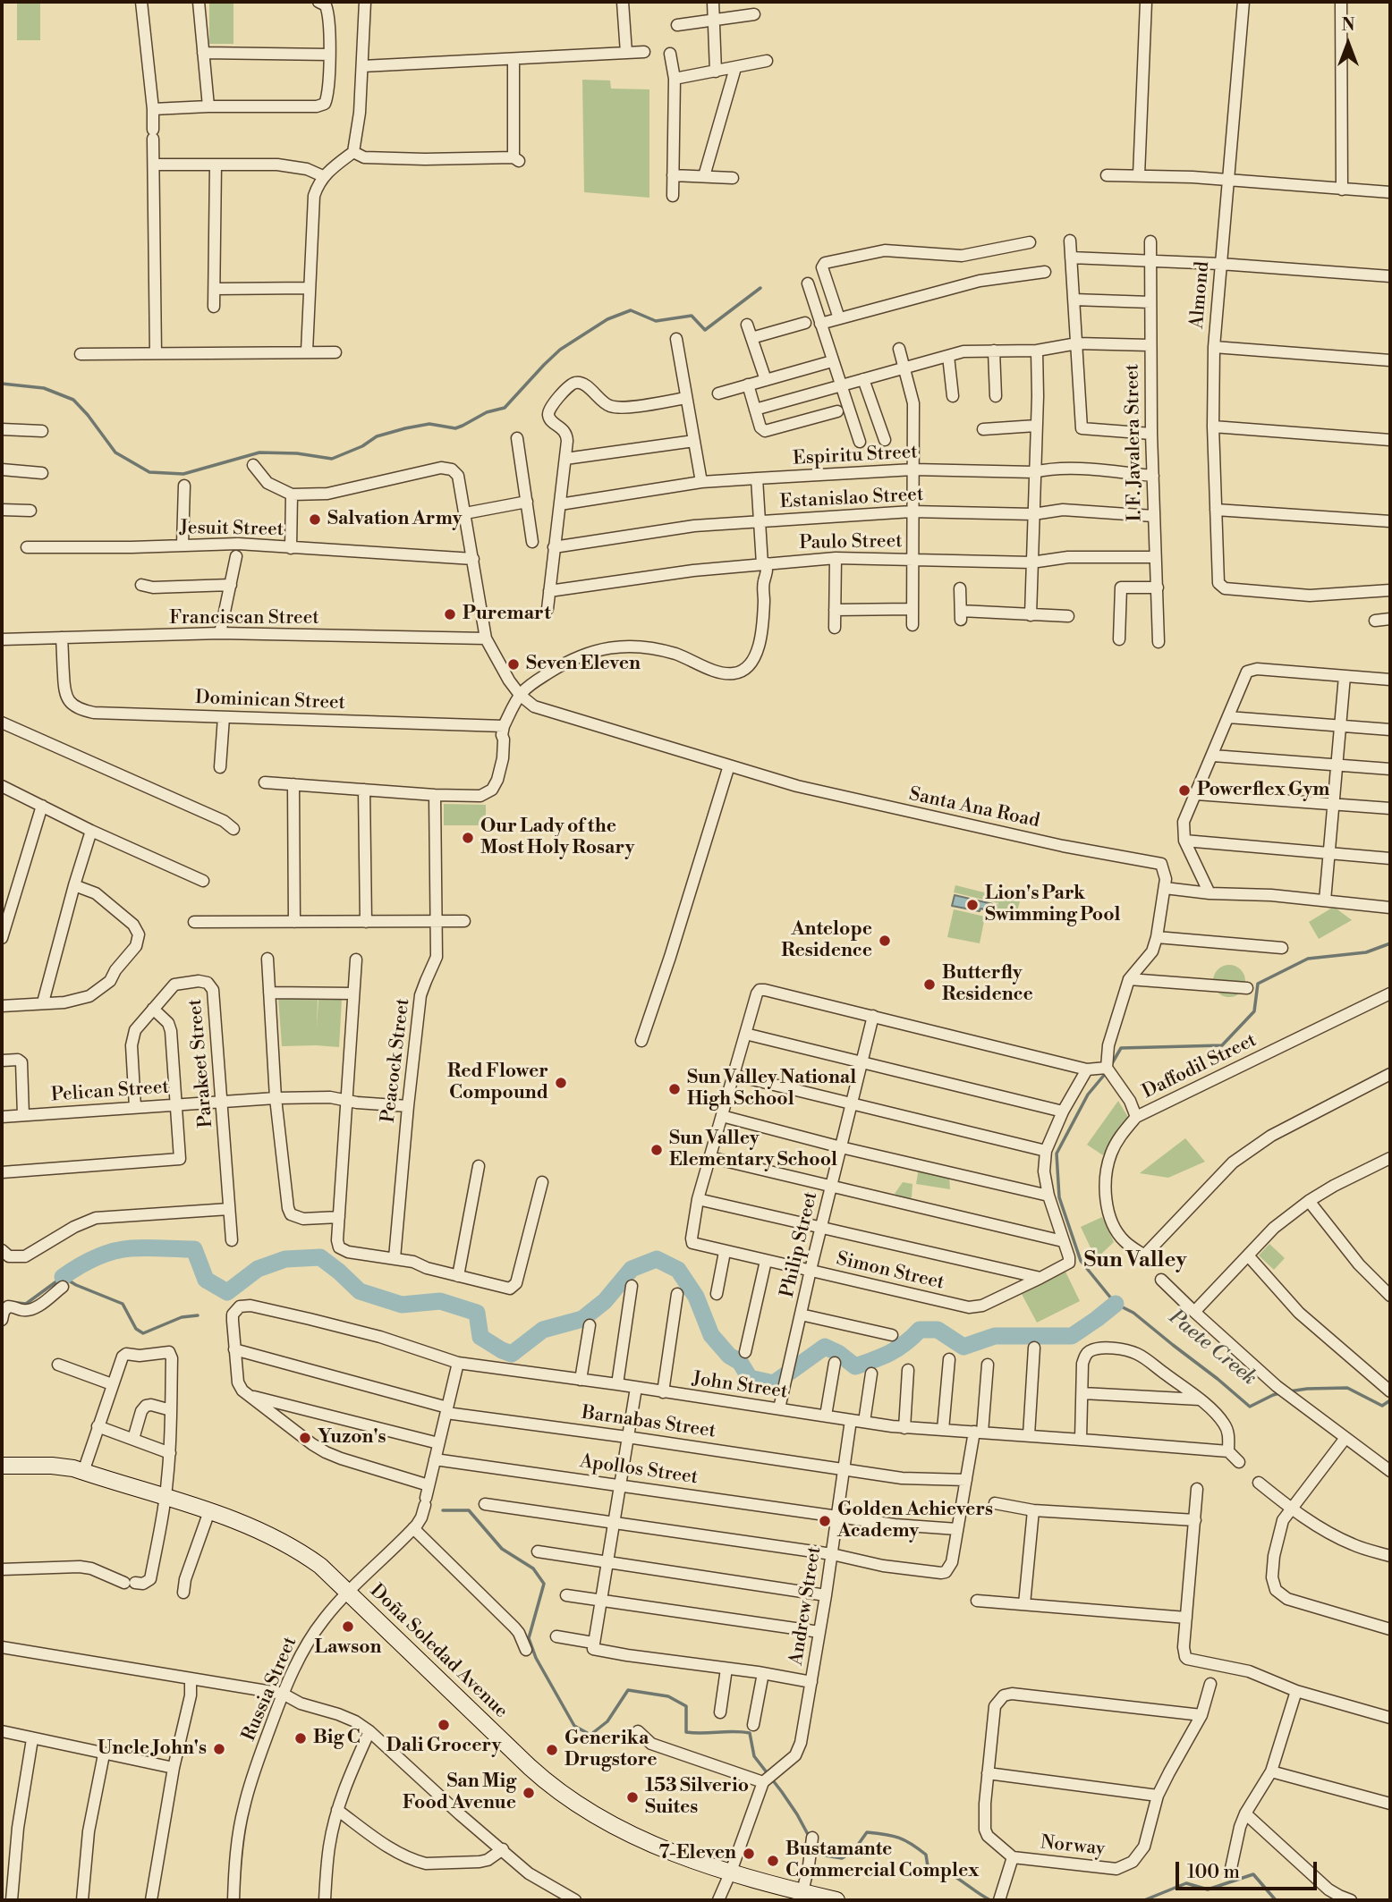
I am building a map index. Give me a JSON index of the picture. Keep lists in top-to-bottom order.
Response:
{
  "streets": {
    "main road": ["Doña Soledad Avenue"],
    "street": [
      "Almond",
      "I. F. Javalera Street",
      "Espiritu Street",
      "Estanislao Street",
      "Jesuit Street",
      "Paulo Street",
      "Franciscan Street",
      "Dominican Street",
      "Santa Ana Road",
      "Peacock Street",
      "Parakeet Street",
      "Daffodil Street",
      "Pelican Street",
      "Philip Street",
      "Simon Street",
      "John Street",
      "Barnabas Street",
      "Apollos Street",
      "Andrew Street",
      "Russia Street",
      "Norway"
    ]
  },
  "crossings": [
    ["I. F. Javalera Street", "Espiritu Street"],
    ["I. F. Javalera Street", "Estanislao Street"],
    ["I. F. Javalera Street", "Paulo Street"],
    ["Franciscan Street", "Dominican Street"],
    ["Peacock Street", "Pelican Street"],
    ["Parakeet Street", "Pelican Street"],
    ["Philip Street", "Simon Street"],
    ["Philip Street", "John Street"],
    ["John Street", "Barnabas Street"],
    ["John Street", "Andrew Street"],
    ["John Street", "Russia Street"],
    ["Barnabas Street", "Andrew Street"],
    ["Barnabas Street", "Russia Street"],
    ["Apollos Street", "Andrew Street"],
    ["Apollos Street", "Russia Street"],
    ["Doña Soledad Avenue", "Russia Street"]
  ],
  "districts": ["Sun Valley"],
  "water": ["Paete Creek"],
  "places": [
    "Salvation Army",
    "Puremart",
    "Seven Eleven",
    "Powerflex Gym",
    "Our Lady of the Most Holy Rosary",
    "Lion's Park Swimming Pool",
    "Antelope Residence",
    "Butterfly Residence",
    "Red Flower Compound",
    "Sun Valley National High School",
    "Sun Valley Elementary School",
    "Yuzon's",
    "Golden Achievers Academy",
    "Lawson",
    "Dali Grocery",
    "Big C",
    "Uncle John's",
    "Generika Drugstore",
    "San Mig Food Avenue",
    "153 Silverio Suites",
    "7-Eleven",
    "Bustamante Commercial Complex"
  ],
  "scale_bar": "100 m",
  "north": "top"
}
